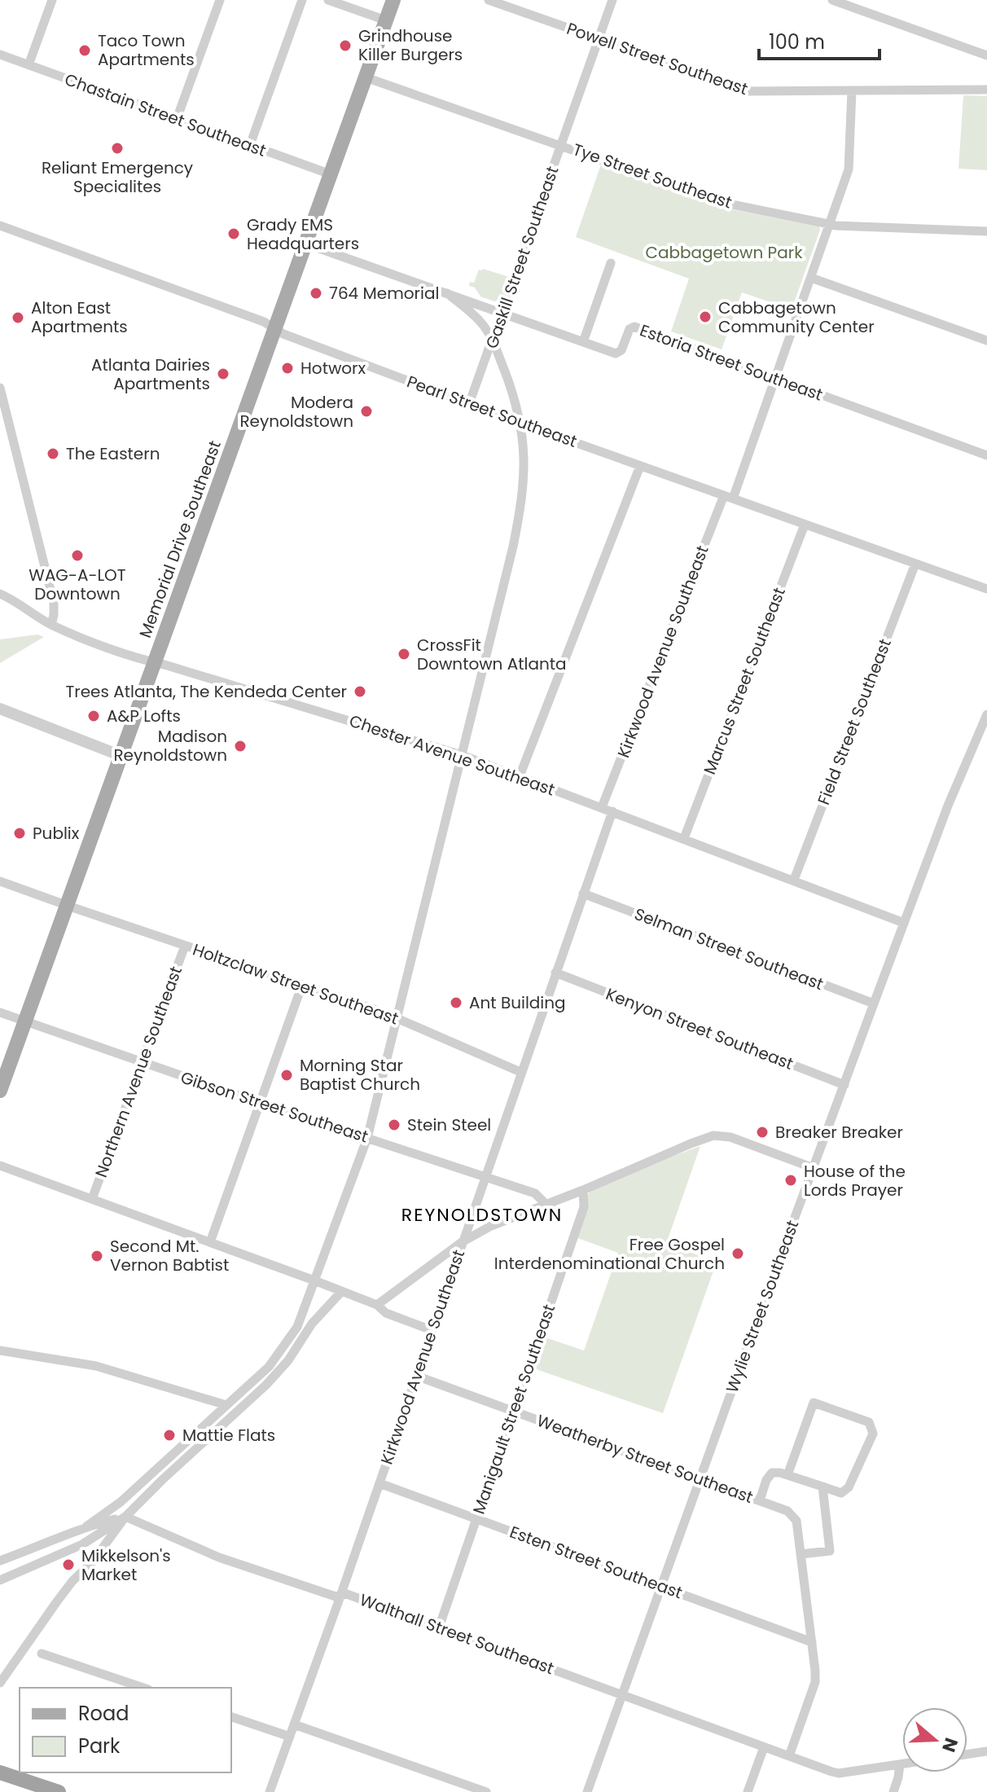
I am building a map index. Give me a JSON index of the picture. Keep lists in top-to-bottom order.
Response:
{
  "streets": {
    "main road": ["Memorial Drive Southeast"],
    "street": [
      "Powell Street Southeast",
      "Chastain Street Southeast",
      "Tye Street Southeast",
      "Gaskill Street Southeast",
      "Estoria Street Southeast",
      "Pearl Street Southeast",
      "Kirkwood Avenue Southeast",
      "Marcus Street Southeast",
      "Field Street Southeast",
      "Chester Avenue Southeast",
      "Selman Street Southeast",
      "Holtzclaw Street Southeast",
      "Kenyon Street Southeast",
      "Northern Avenue Southeast",
      "Gibson Street Southeast",
      "Wylie Street Southeast",
      "Manigault Street Southeast",
      "Weatherby Street Southeast",
      "Esten Street Southeast",
      "Walthall Street Southeast"
    ]
  },
  "crossings": [
    ["Powell Street Southeast", "Gaskill Street Southeast"],
    ["Powell Street Southeast", "Kirkwood Avenue Southeast"],
    ["Chastain Street Southeast", "Memorial Drive Southeast"],
    ["Tye Street Southeast", "Gaskill Street Southeast"],
    ["Tye Street Southeast", "Memorial Drive Southeast"],
    ["Tye Street Southeast", "Kirkwood Avenue Southeast"],
    ["Gaskill Street Southeast", "Estoria Street Southeast"],
    ["Gaskill Street Southeast", "Pearl Street Southeast"],
    ["Estoria Street Southeast", "Memorial Drive Southeast"],
    ["Estoria Street Southeast", "Kirkwood Avenue Southeast"],
    ["Pearl Street Southeast", "Memorial Drive Southeast"],
    ["Pearl Street Southeast", "Kirkwood Avenue Southeast"],
    ["Pearl Street Southeast", "Marcus Street Southeast"],
    ["Pearl Street Southeast", "Field Street Southeast"],
    ["Memorial Drive Southeast", "Chester Avenue Southeast"],
    ["Memorial Drive Southeast", "Holtzclaw Street Southeast"],
    ["Memorial Drive Southeast", "Gibson Street Southeast"],
    ["Kirkwood Avenue Southeast", "Chester Avenue Southeast"],
    ["Kirkwood Avenue Southeast", "Selman Street Southeast"],
    ["Kirkwood Avenue Southeast", "Holtzclaw Street Southeast"],
    ["Kirkwood Avenue Southeast", "Kenyon Street Southeast"],
    ["Kirkwood Avenue Southeast", "Gibson Street Southeast"],
    ["Kirkwood Avenue Southeast", "Weatherby Street Southeast"],
    ["Kirkwood Avenue Southeast", "Esten Street Southeast"],
    ["Kirkwood Avenue Southeast", "Walthall Street Southeast"],
    ["Marcus Street Southeast", "Chester Avenue Southeast"],
    ["Field Street Southeast", "Chester Avenue Southeast"],
    ["Chester Avenue Southeast", "Wylie Street Southeast"],
    ["Selman Street Southeast", "Wylie Street Southeast"],
    ["Holtzclaw Street Southeast", "Northern Avenue Southeast"],
    ["Kenyon Street Southeast", "Wylie Street Southeast"],
    ["Northern Avenue Southeast", "Gibson Street Southeast"],
    ["Wylie Street Southeast", "Weatherby Street Southeast"],
    ["Wylie Street Southeast", "Esten Street Southeast"],
    ["Wylie Street Southeast", "Walthall Street Southeast"],
    ["Manigault Street Southeast", "Weatherby Street Southeast"],
    ["Manigault Street Southeast", "Esten Street Southeast"],
    ["Manigault Street Southeast", "Walthall Street Southeast"]
  ],
  "districts": ["REYNOLDSTOWN"],
  "parks": ["Cabbagetown Park"],
  "places": [
    "Grindhouse Killer Burgers",
    "Taco Town Apartments",
    "Reliant Emergency Specialites",
    "Grady EMS Headquarters",
    "764 Memorial",
    "Cabbagetown Community Center",
    "Alton East Apartments",
    "Hotworx",
    "Atlanta Dairies Apartments",
    "Modera Reynoldstown",
    "The Eastern",
    "WAG-A-LOT Downtown",
    "CrossFit Downtown Atlanta",
    "Trees Atlanta, The Kendeda Center",
    "A&P Lofts",
    "Madison Reynoldstown",
    "Publix",
    "Ant Building",
    "Morning Star Baptist Church",
    "Stein Steel",
    "Breaker Breaker",
    "House of the Lords Prayer",
    "Free Gospel Interdenominational Church",
    "Second Mt. Vernon Babtist",
    "Mattie Flats",
    "Mikkelson's Market"
  ],
  "legend": ["Road", "Park"],
  "scale_bar": "100 m",
  "north": "right"
}
